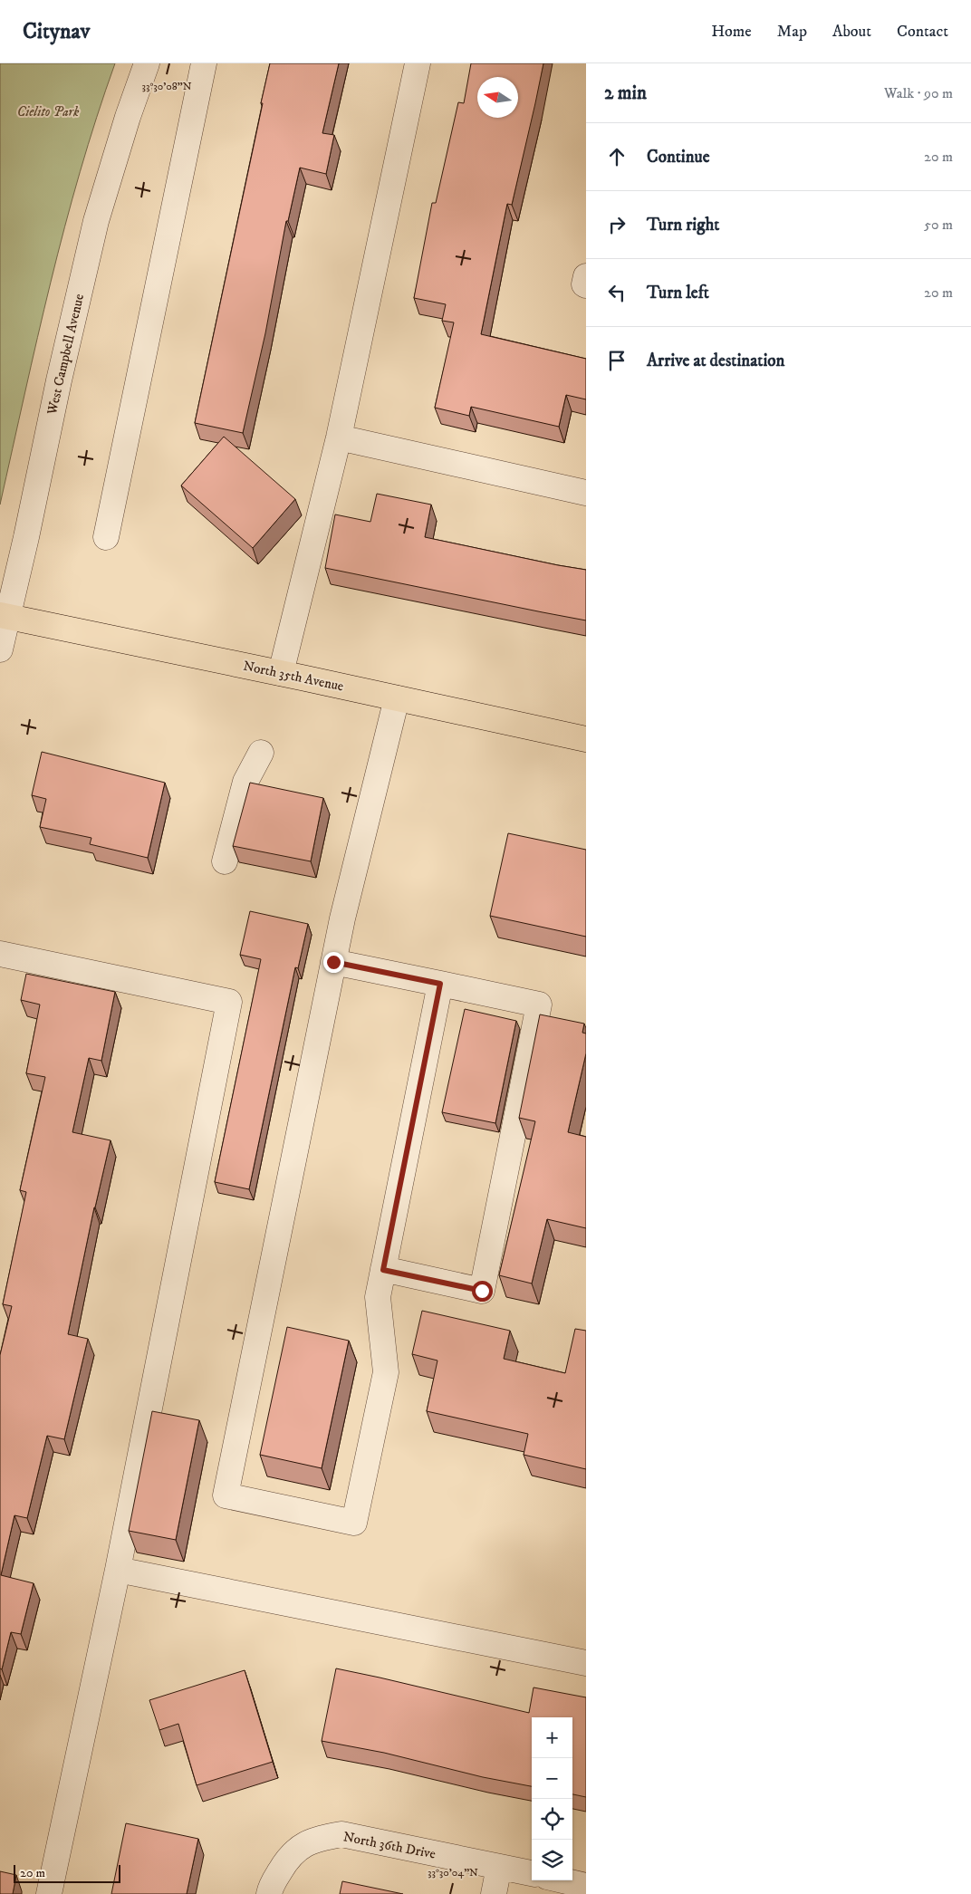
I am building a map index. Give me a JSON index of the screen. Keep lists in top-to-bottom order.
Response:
{
  "streets": {
    "main road": ["North 35th Avenue"],
    "street": ["West Campbell Avenue", "North 36th Drive"]
  },
  "crossings": [
    ["West Campbell Avenue", "North 35th Avenue"]
  ],
  "parks": ["Cielito Park"],
  "scale_bar": "20 m",
  "north": "left",
  "page": {
    "header": "Citynav",
    "nav": [
      "Home",
      "Map",
      "About",
      "Contact"
    ],
    "heading": ["2 min", "Walk · 90 m"],
    "list": [
      ["Continue", "20 m"],
      ["Turn right", "50 m"],
      ["Turn left", "20 m"],
      "Arrive at destination"
    ],
    "map_buttons": ["+", "−"],
    "scale": "20 m"
  },
  "coordinates": ["33°30'08\"N", "33°30'04\"N"]
}
